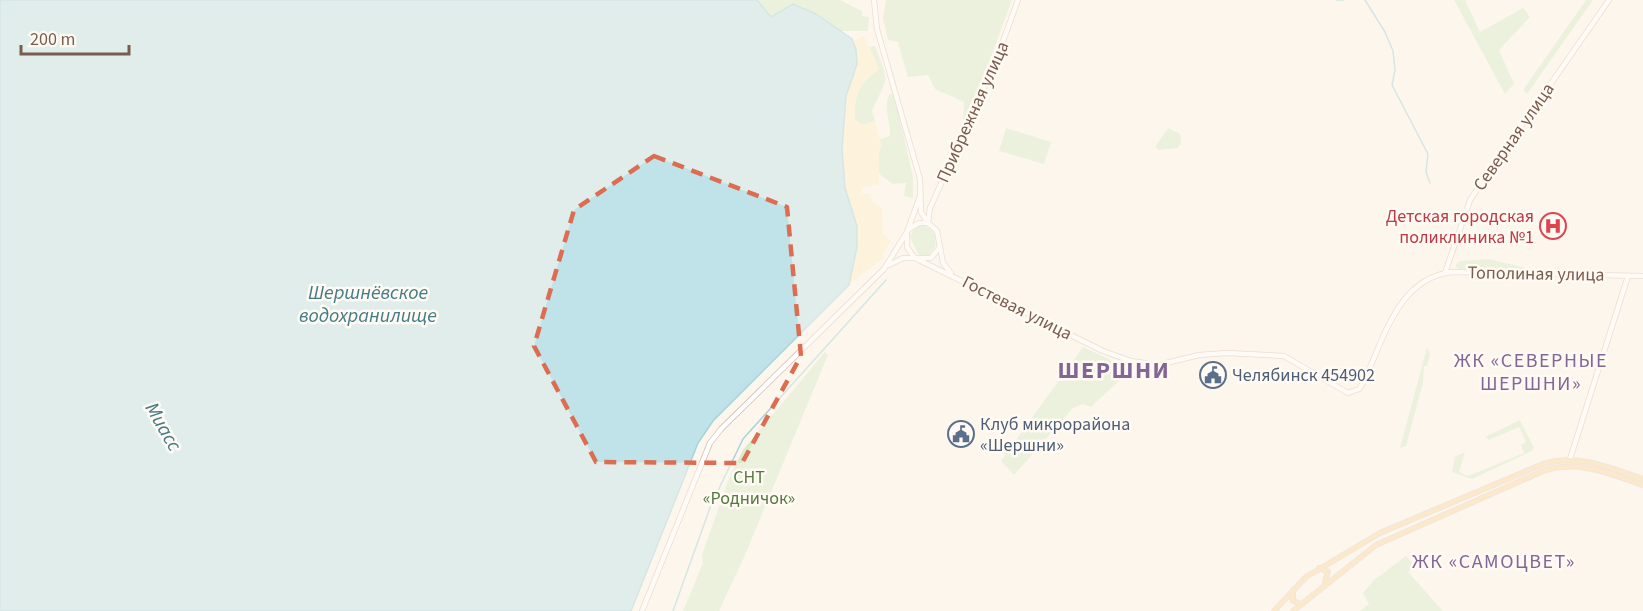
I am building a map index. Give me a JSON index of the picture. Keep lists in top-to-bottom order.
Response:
{
  "streets": {
    "main road": [
      "Прибрежная улица",
      "Северная улица",
      "Тополиная улица",
      "Гостевая улица"
    ]
  },
  "crossings": [
    ["Прибрежная улица", "Гостевая улица"],
    ["Северная улица", "Тополиная улица"],
    ["Северная улица", "Гостевая улица"],
    ["Тополиная улица", "Гостевая улица"]
  ],
  "districts": ["ЖК «СЕВЕРНЫЕ ШЕРШНИ»", "ШЕРШНИ", "ЖК «САМОЦВЕТ»"],
  "water": ["Шершнёвское водохранилище", "Миасс"],
  "parks": ["СНТ «Родничок»"],
  "places": {
    "hospital": ["Детская городская поликлиника №1"],
    "public building": ["Челябинск 454902", "Клуб микрорайона «Шершни»"]
  },
  "scale_bar": "200 m"
}
